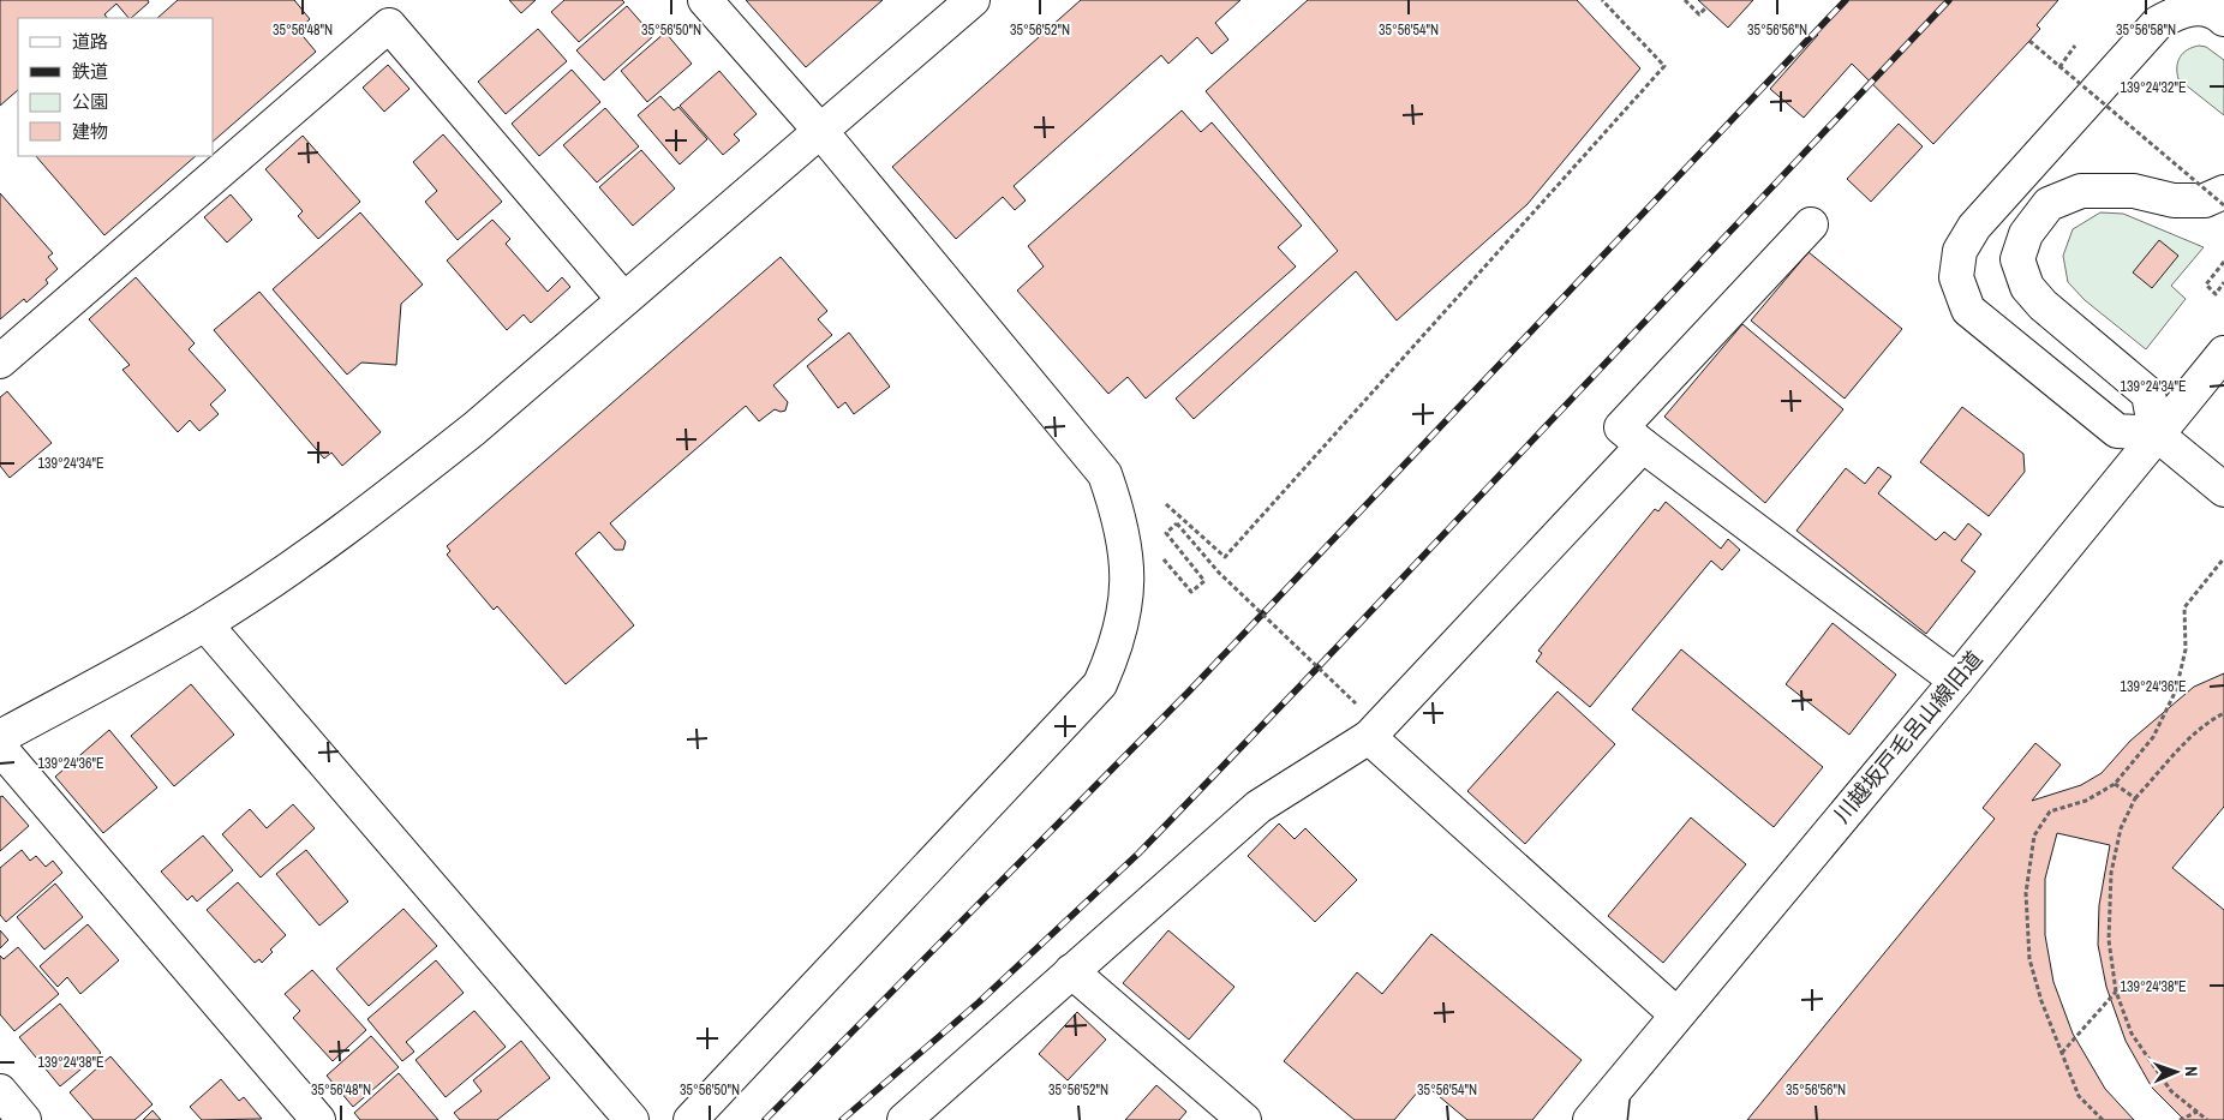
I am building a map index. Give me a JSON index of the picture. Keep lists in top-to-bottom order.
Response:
{
  "streets": {
    "street": ["川越坂戸毛呂山線旧道"]
  },
  "legend": [
    "道路",
    "鉄道",
    "公園",
    "建物"
  ],
  "north": "right",
  "coordinates": [
    "35°56'48\"N",
    "35°56'50\"N",
    "35°56'52\"N",
    "35°56'54\"N",
    "35°56'56\"N",
    "35°56'58\"N",
    "139°24'32\"E",
    "139°24'34\"E",
    "139°24'36\"E",
    "139°24'38\"E"
  ]
}
